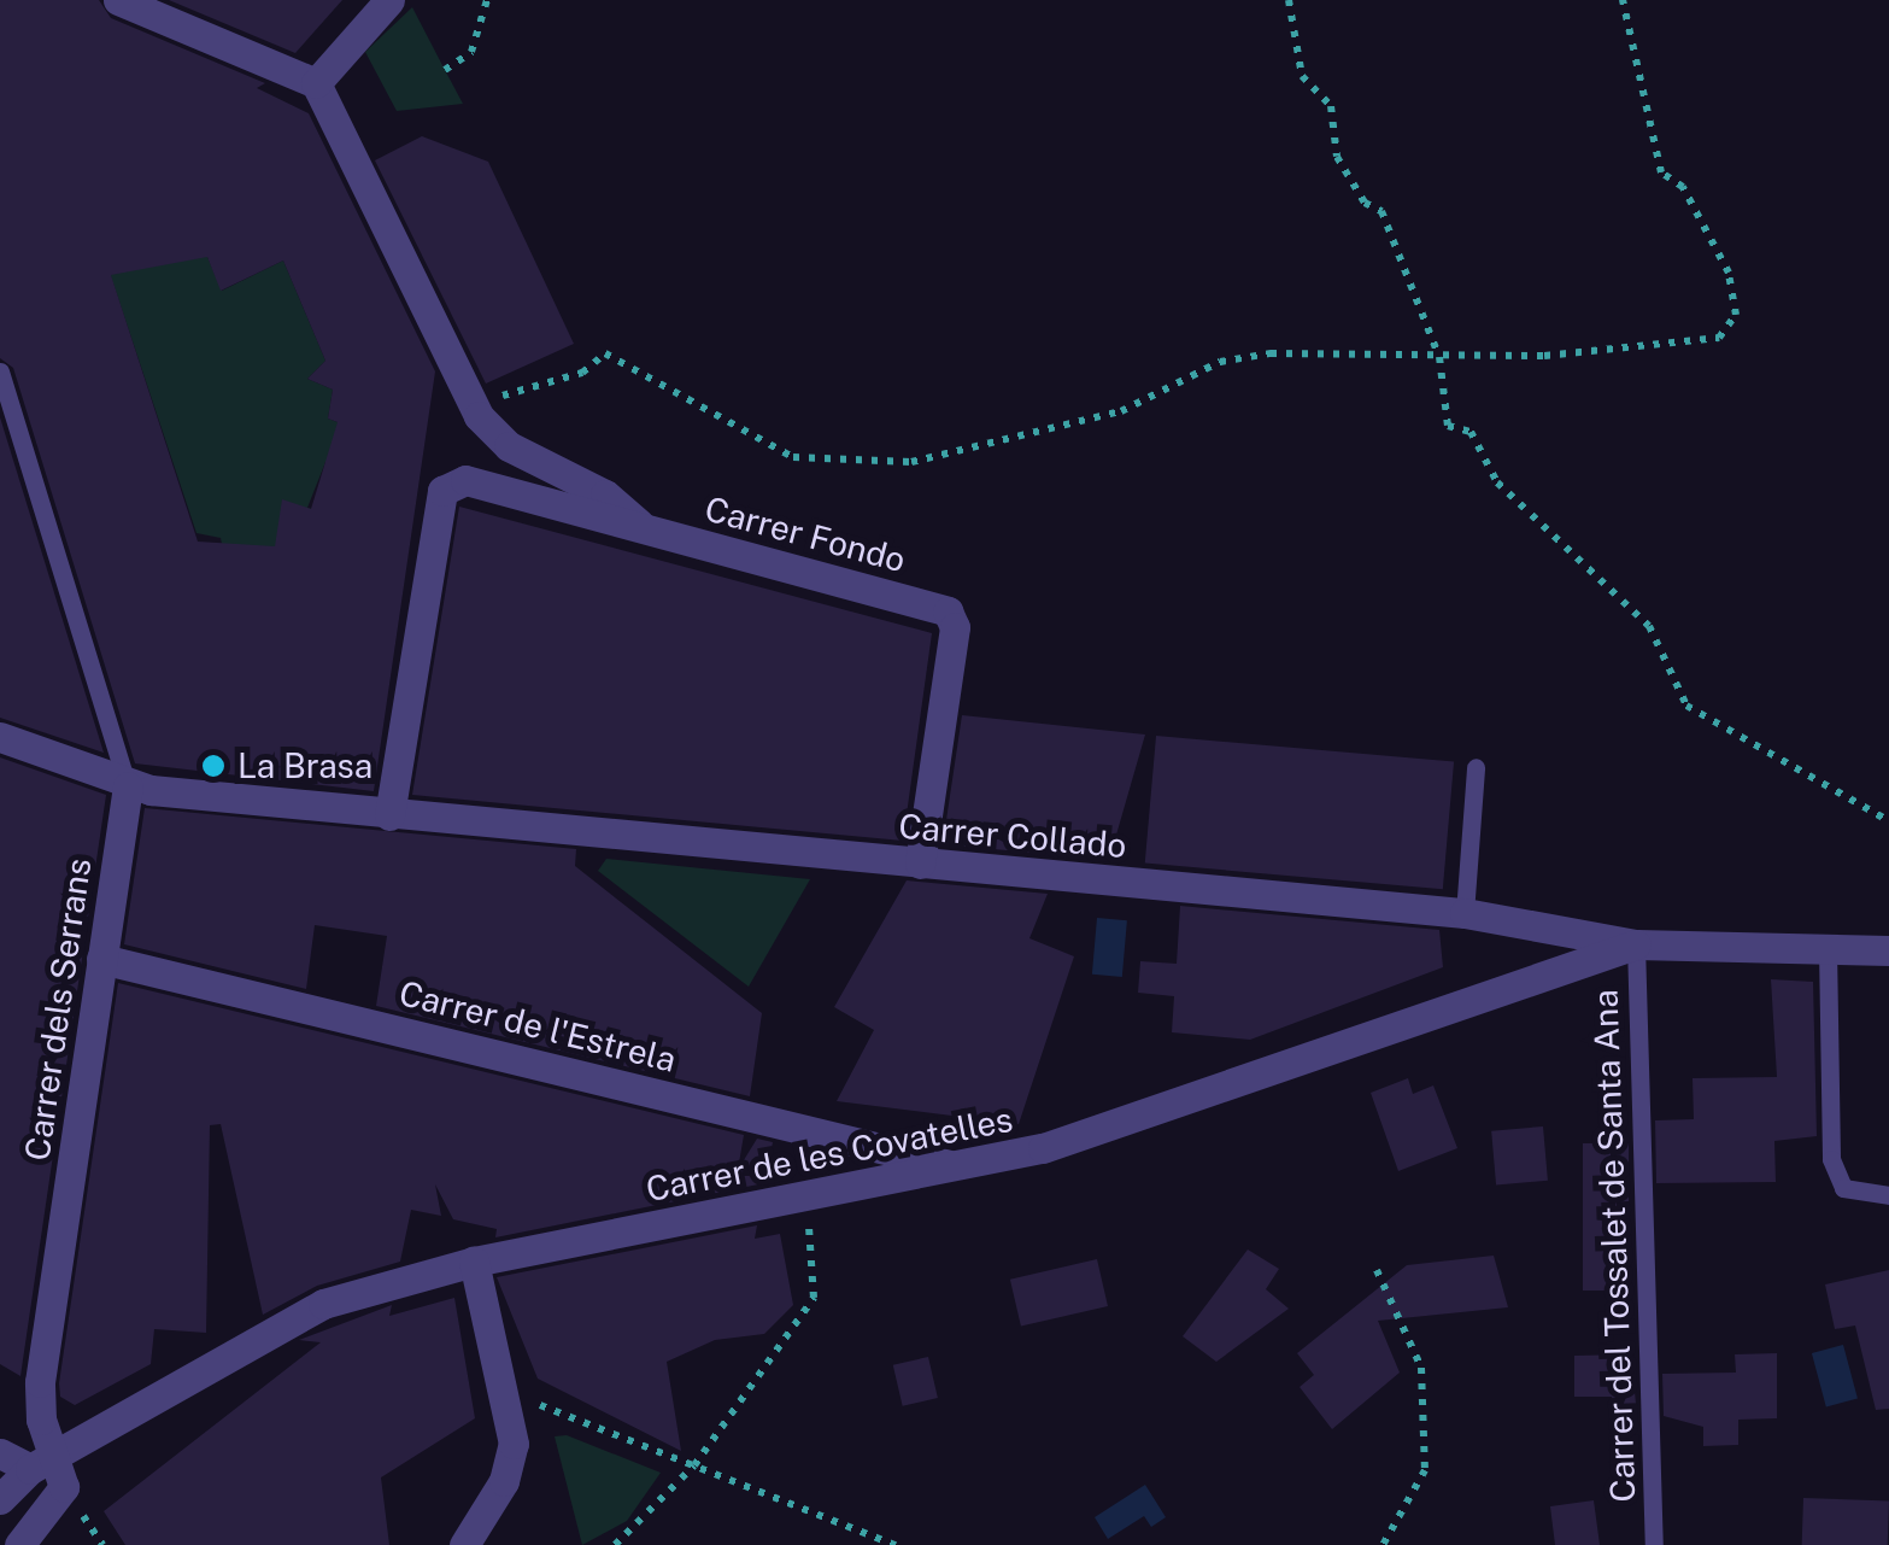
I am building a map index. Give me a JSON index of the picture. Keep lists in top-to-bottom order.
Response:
{
  "streets": {
    "street": [
      "Carrer Fondo",
      "Carrer Collado",
      "Carrer dels Serrans",
      "Carrer de l'Estrela",
      "Carrer de les Covatelles"
    ],
    "lane": ["Carrer del Tossalet de Santa Ana"]
  },
  "crossings": [
    ["Carrer Fondo", "Carrer Collado"],
    ["Carrer Collado", "Carrer dels Serrans"],
    ["Carrer Collado", "Carrer de les Covatelles"],
    ["Carrer Collado", "Carrer del Tossalet de Santa Ana"],
    ["Carrer dels Serrans", "Carrer de l'Estrela"],
    ["Carrer dels Serrans", "Carrer de les Covatelles"],
    ["Carrer de l'Estrela", "Carrer de les Covatelles"],
    ["Carrer de les Covatelles", "Carrer del Tossalet de Santa Ana"]
  ],
  "places": ["La Brasa"]
}
